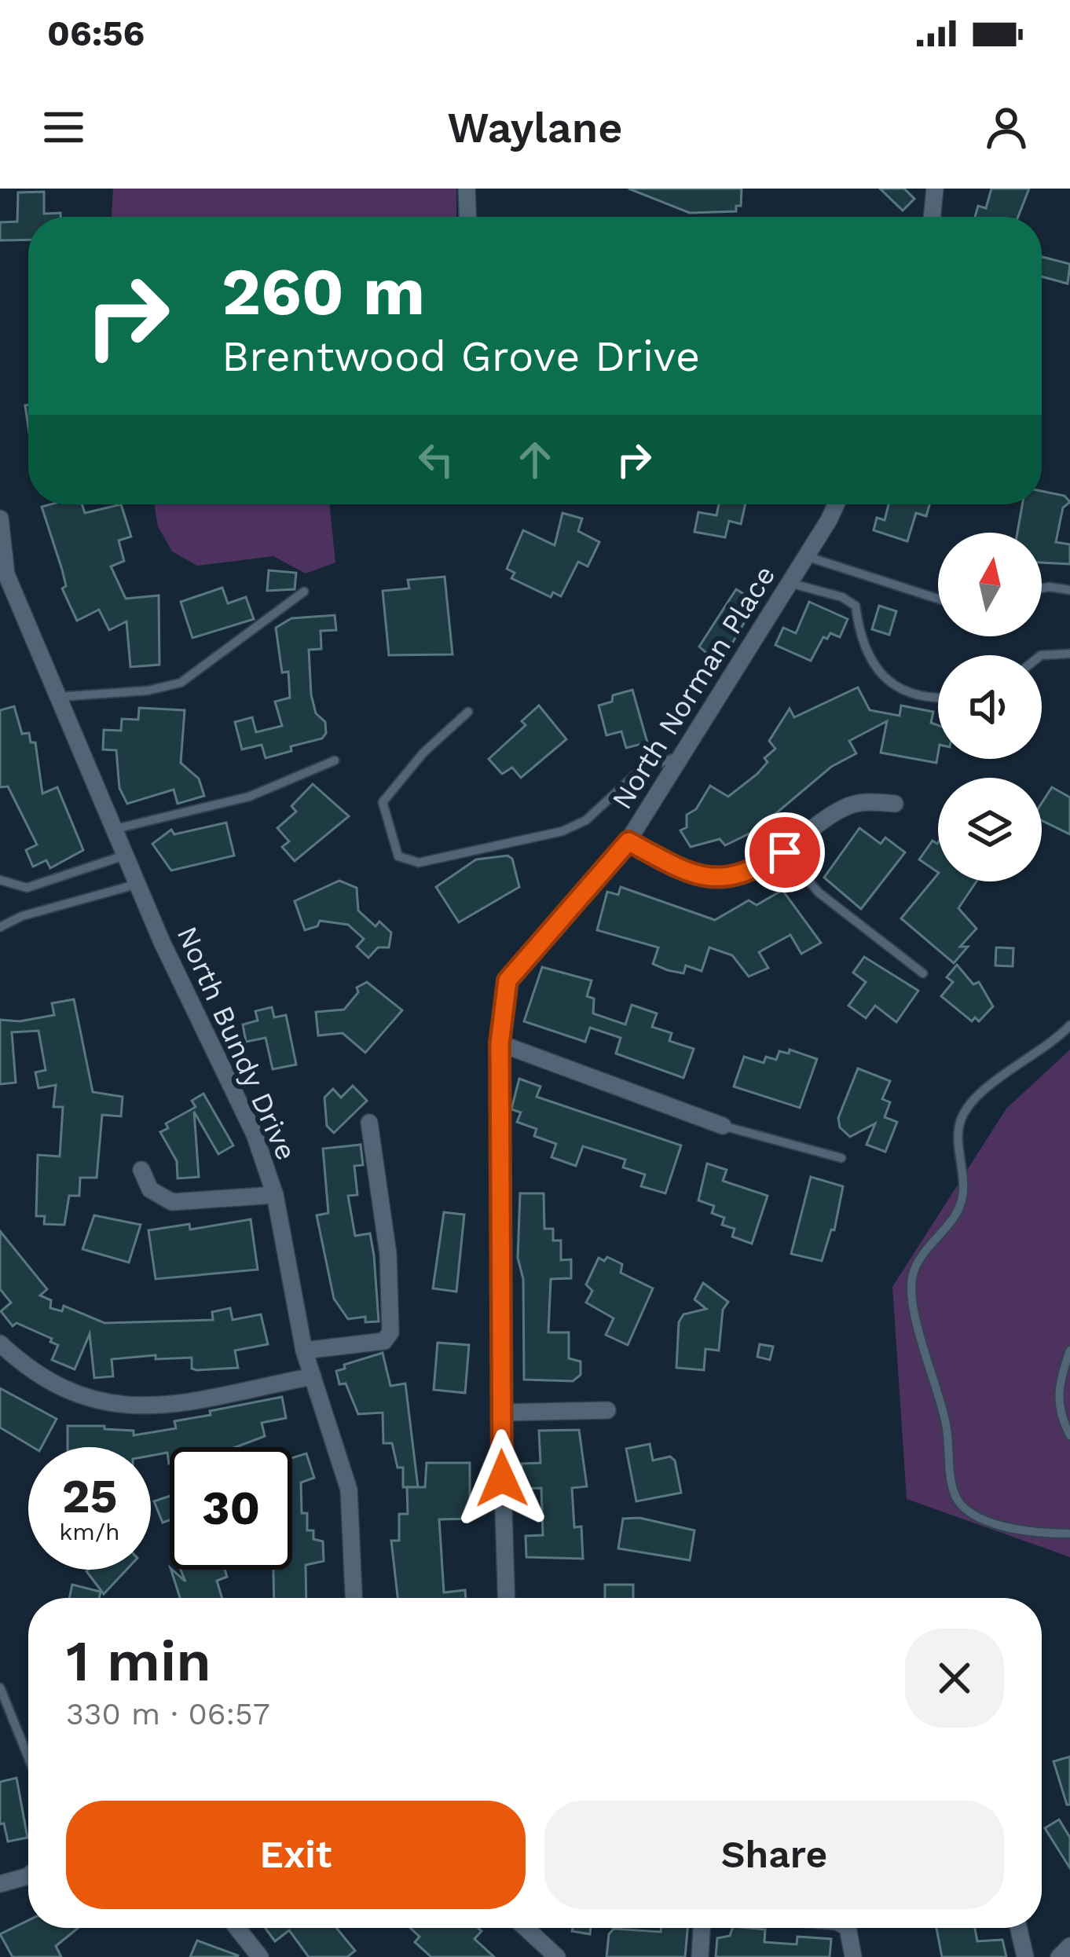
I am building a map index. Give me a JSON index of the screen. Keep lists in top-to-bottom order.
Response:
{
  "streets": {
    "street": ["North Norman Place", "North Bundy Drive"]
  },
  "north": "top",
  "page": {
    "status": "06:56",
    "header": "Waylane",
    "turn": ["260 m", "Brentwood Grove Drive"],
    "speed": "25 km/h",
    "limit": "30",
    "heading": ["1 min", "330 m · 06:57"],
    "buttons": ["Exit", "Share"]
  }
}
